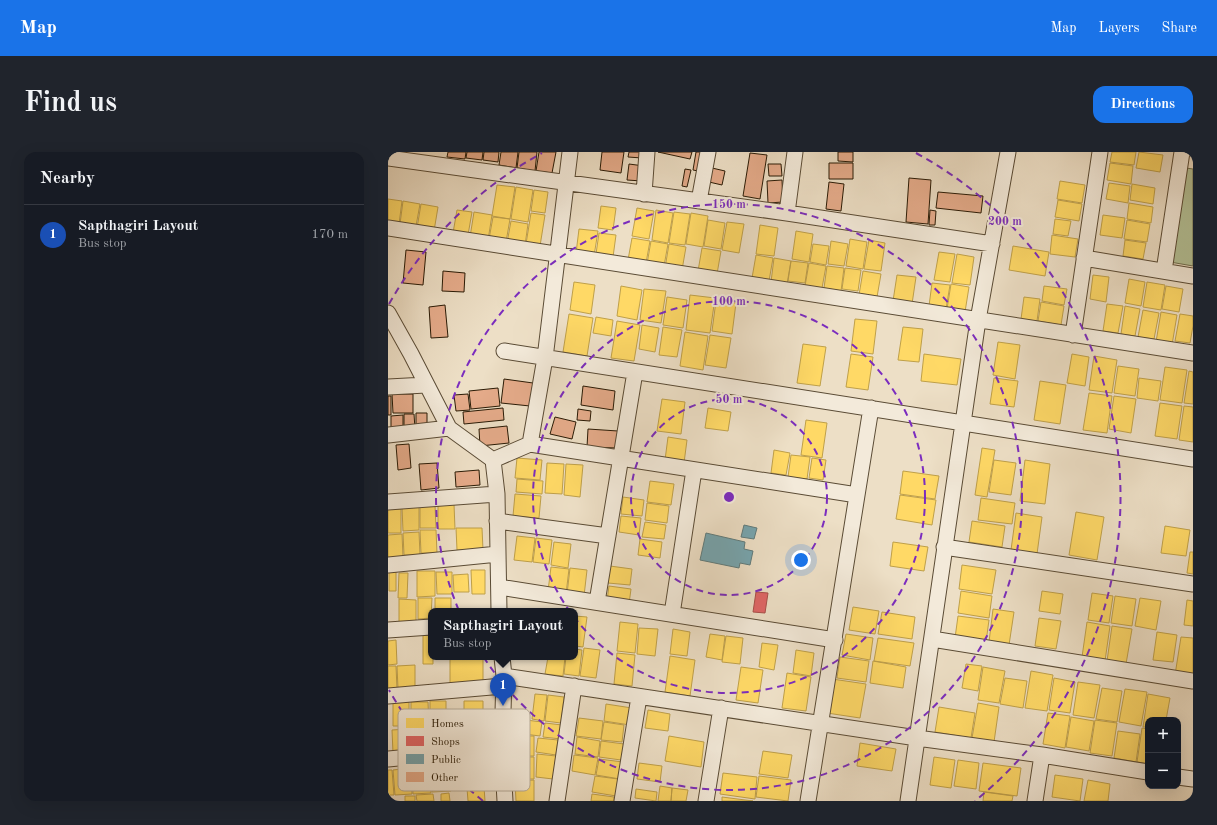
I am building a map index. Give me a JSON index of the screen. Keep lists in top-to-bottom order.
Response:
{
  "legend": [
    "Homes",
    "Shops",
    "Public",
    "Other"
  ],
  "page": {
    "header": "Map",
    "nav": ["Map", "Layers", "Share"],
    "buttons": "Directions",
    "title": "Find us",
    "heading": "Nearby",
    "list": [
      {
        "mark": "1",
        "name": "Sapthagiri Layout",
        "note": "Bus stop",
        "value": "170 m"
      }
    ],
    "popup": ["Sapthagiri Layout", "Bus stop"],
    "pins": "1",
    "map_buttons": ["+", "−"]
  },
  "rings": [
    "150 m",
    "200 m",
    "100 m",
    "50 m"
  ]
}
